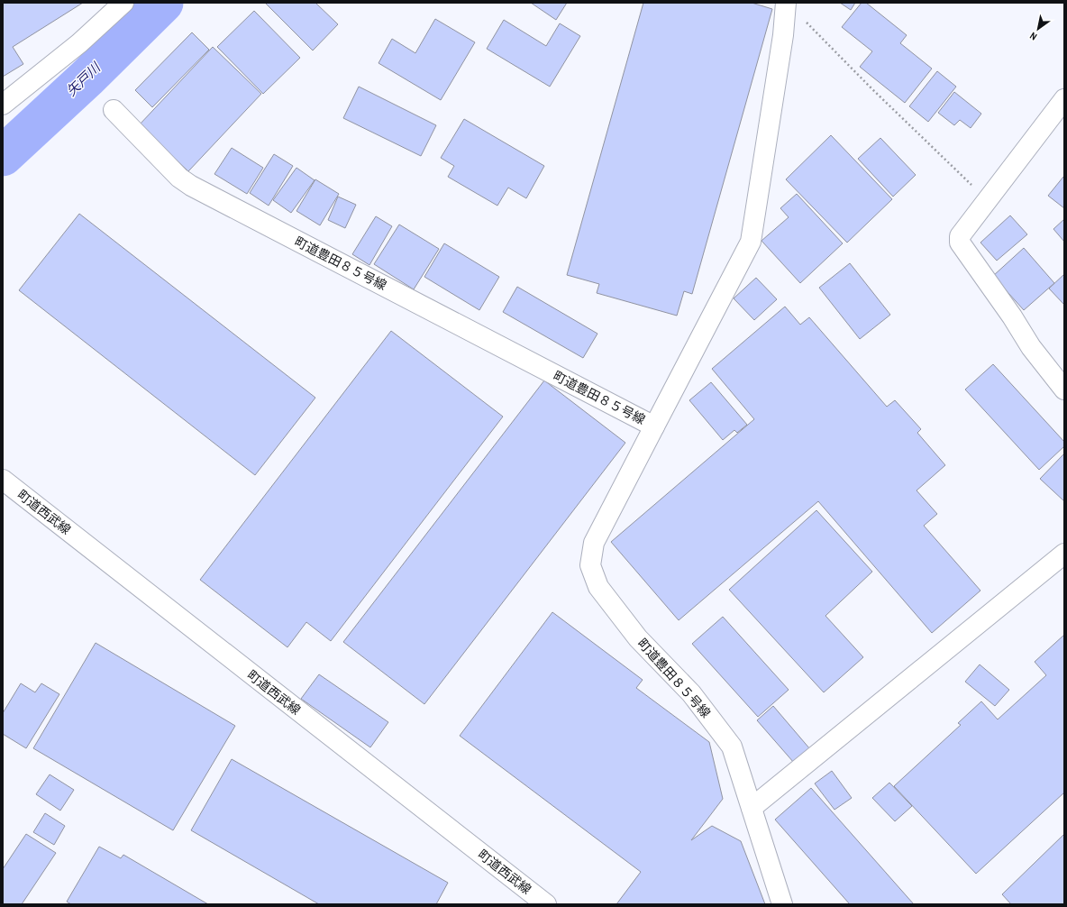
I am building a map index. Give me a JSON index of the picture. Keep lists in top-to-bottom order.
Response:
{
  "streets": {
    "street": ["町道豊田８５号線", "町道西武線"]
  },
  "water": ["矢戸川"],
  "north": "bottom left"
}
